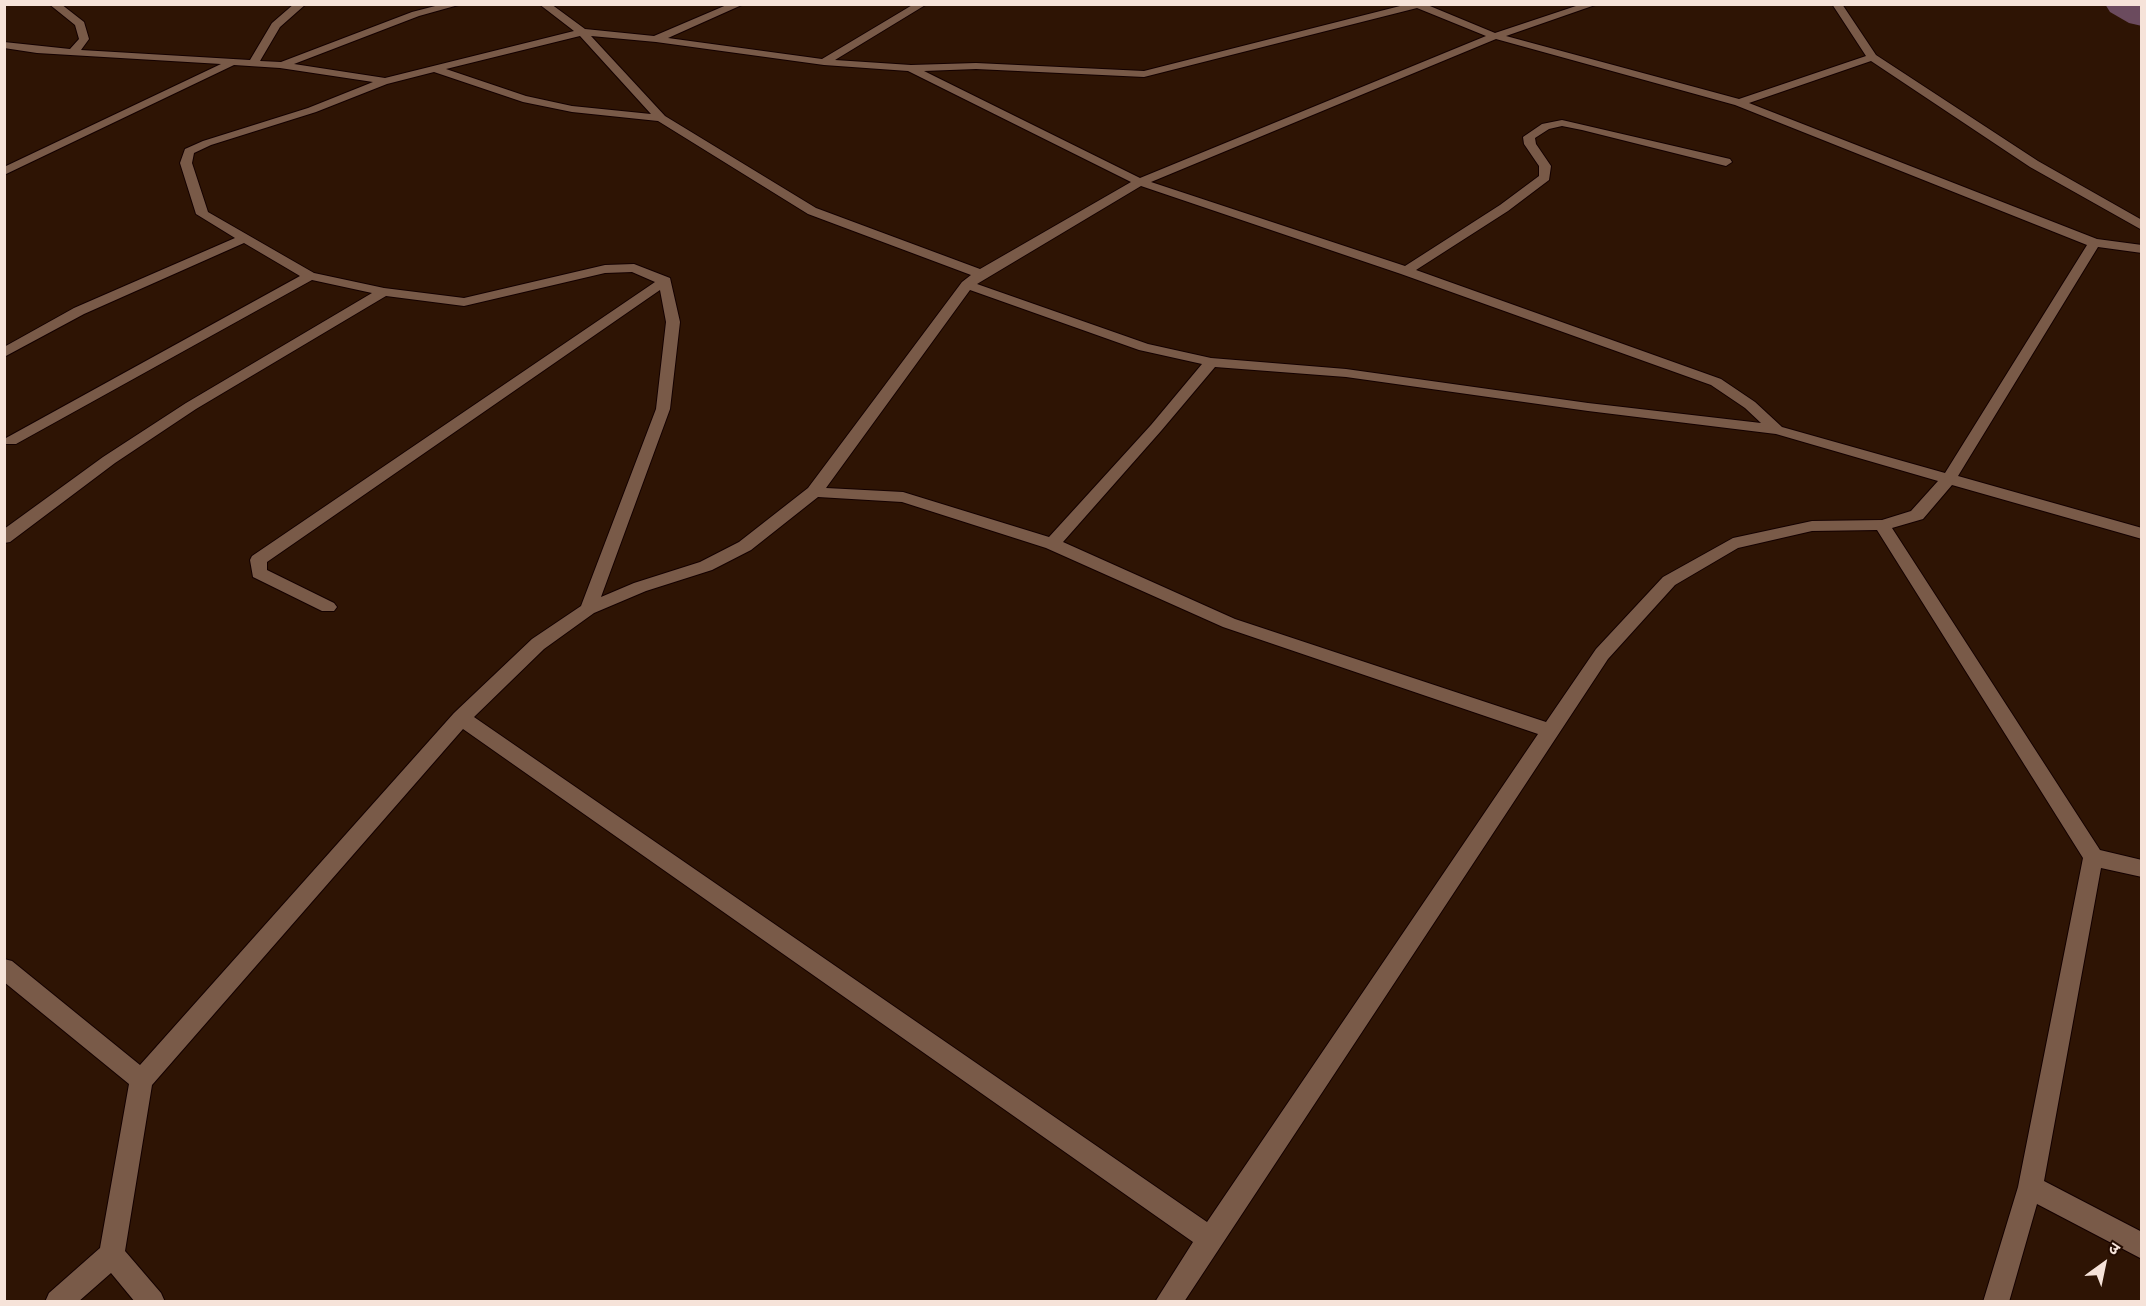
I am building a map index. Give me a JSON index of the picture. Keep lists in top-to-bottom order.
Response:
{
  "north": "top right"
}
